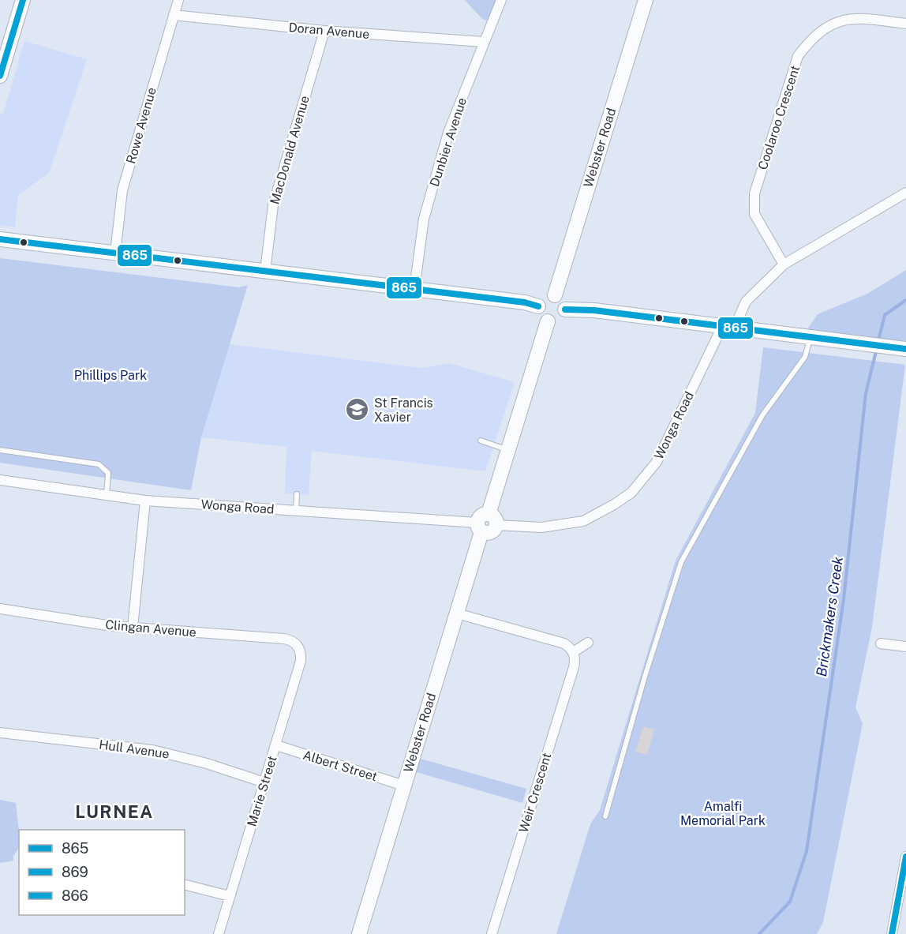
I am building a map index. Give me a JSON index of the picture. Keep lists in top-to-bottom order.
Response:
{
  "streets": {
    "main road": ["Webster Road"],
    "street": [
      "Doran Avenue",
      "Coolaroo Crescent",
      "Rowe Avenue",
      "Dunbier Avenue",
      "MacDonald Avenue",
      "Wonga Road",
      "Clingan Avenue",
      "Hull Avenue",
      "Albert Street",
      "Marie Street",
      "Weir Crescent"
    ]
  },
  "crossings": [
    ["Doran Avenue", "Rowe Avenue"],
    ["Doran Avenue", "Dunbier Avenue"],
    ["Doran Avenue", "MacDonald Avenue"],
    ["Coolaroo Crescent", "Wonga Road"],
    ["Webster Road", "Wonga Road"],
    ["Webster Road", "Albert Street"],
    ["Clingan Avenue", "Marie Street"],
    ["Hull Avenue", "Marie Street"],
    ["Albert Street", "Marie Street"]
  ],
  "districts": ["LURNEA"],
  "water": ["Brickmakers Creek"],
  "parks": ["Phillips Park", "Amalfi Memorial Park"],
  "places": {
    "school or university": ["St Francis Xavier"]
  },
  "lines": ["transit line 869", "transit line 865", "transit line 866"],
  "legend": ["865", "869", "866"]
}
